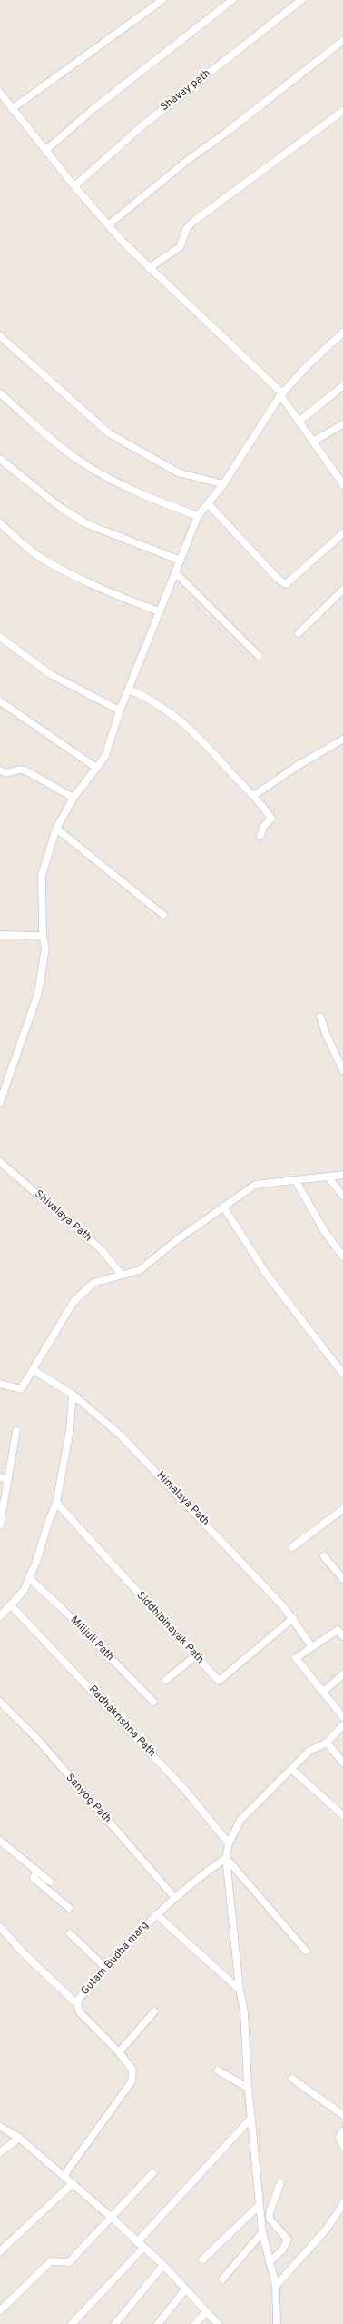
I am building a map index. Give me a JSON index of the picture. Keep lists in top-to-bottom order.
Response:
{
  "streets": {
    "street": [
      "Shavay path",
      "Shivalaya Path",
      "Himalaya Path",
      "Siddhibinayak Path",
      "Milijuli Path",
      "Radhakrishna Path",
      "Sanyog Path",
      "Gutam Budha marg"
    ]
  },
  "crossings": [
    ["Himalaya Path", "Siddhibinayak Path"],
    ["Sanyog Path", "Gutam Budha marg"]
  ]
}
